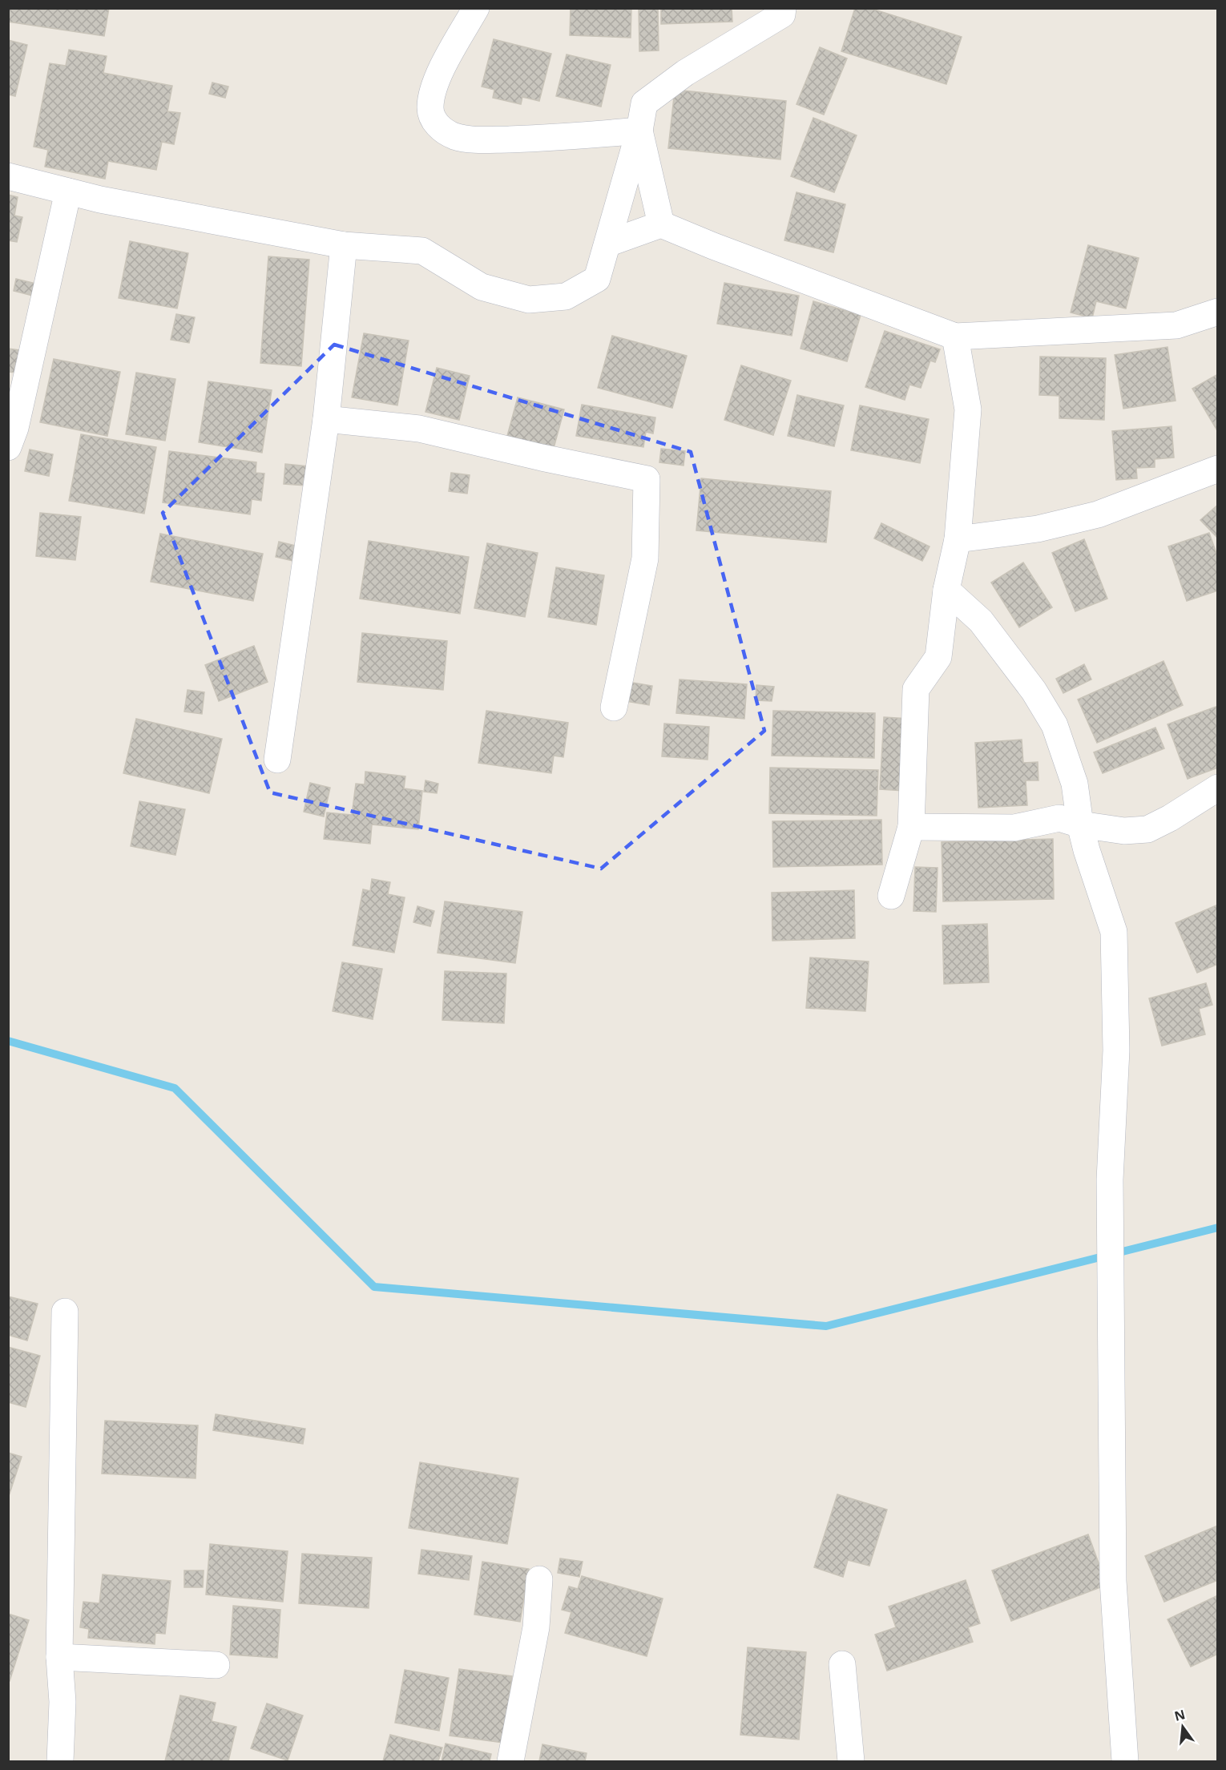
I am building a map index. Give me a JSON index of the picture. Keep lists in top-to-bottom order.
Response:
{
  "north": "top"
}
